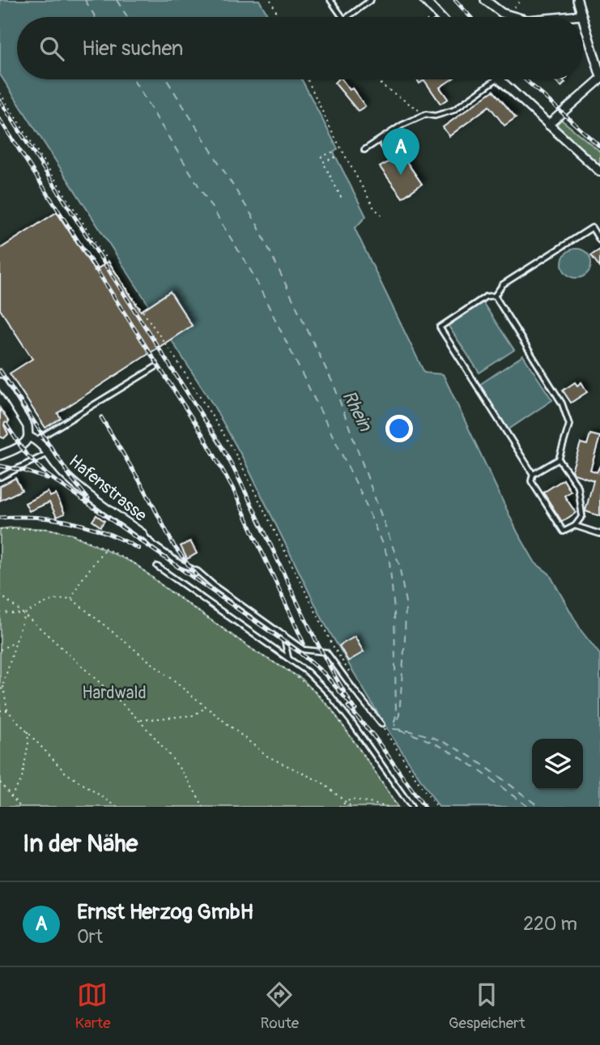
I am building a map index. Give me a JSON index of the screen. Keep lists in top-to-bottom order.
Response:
{
  "streets": {
    "street": ["Hafenstrasse"]
  },
  "water": ["Rhein"],
  "parks": ["Hardwald"],
  "page": {
    "search": "Hier suchen",
    "pins": "A",
    "heading": "In der Nähe",
    "list": [
      {
        "mark": "A",
        "name": "Ernst Herzog GmbH",
        "note": "Ort",
        "value": "220 m"
      }
    ],
    "nav": ["Karte", "Route", "Gespeichert"]
  }
}
